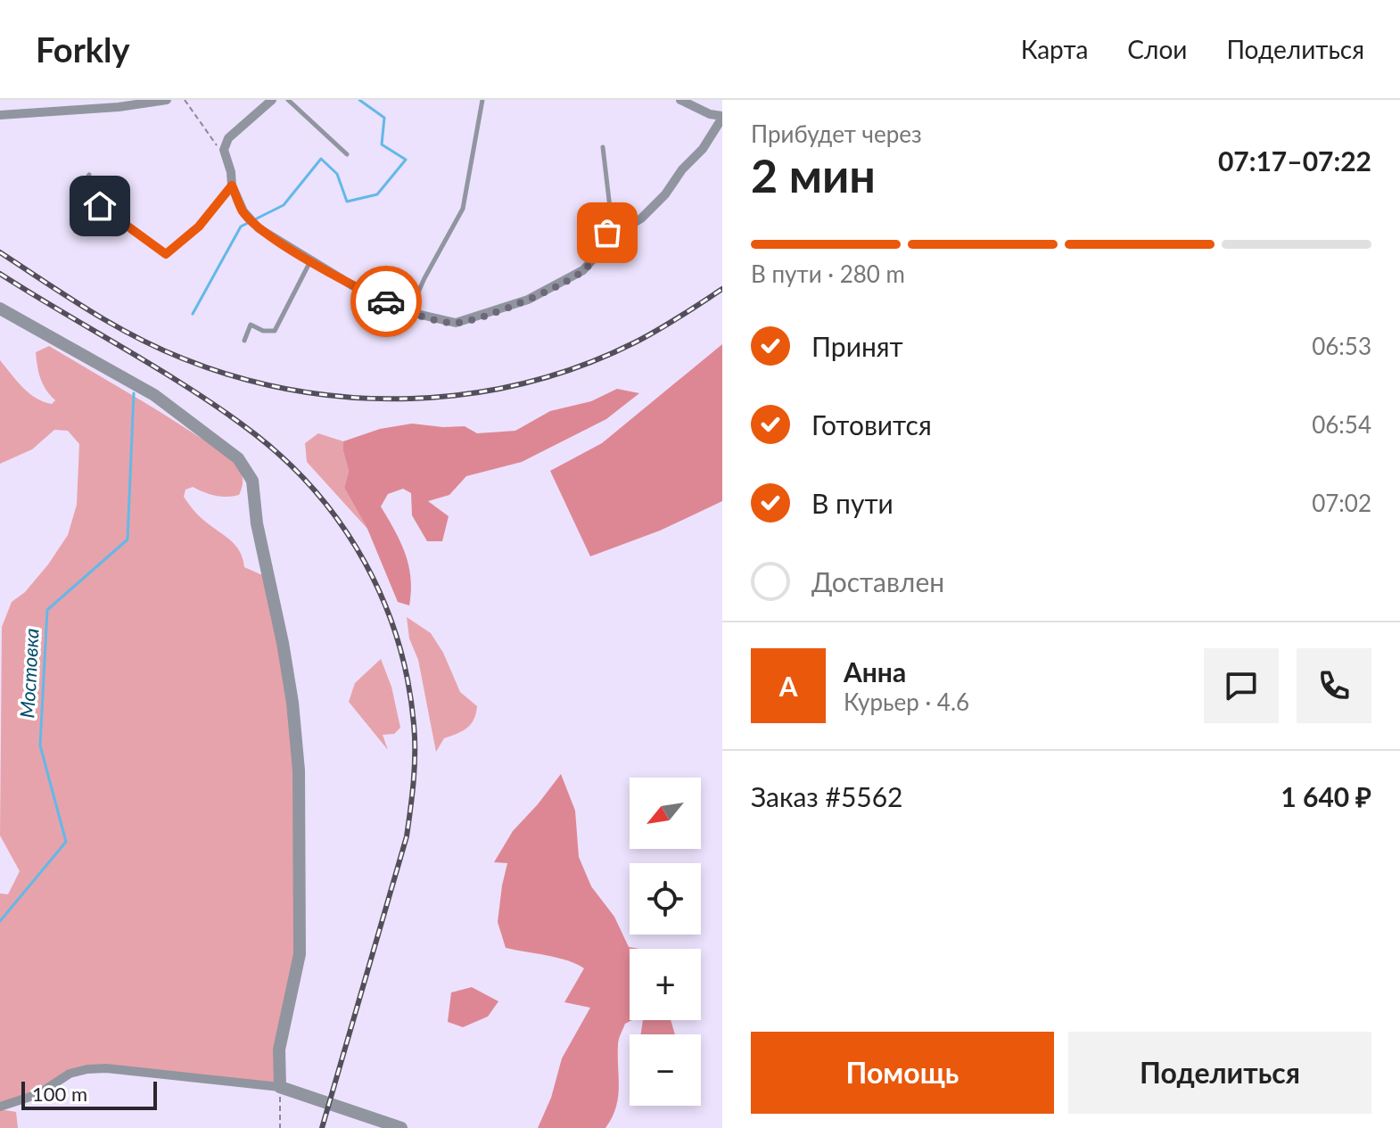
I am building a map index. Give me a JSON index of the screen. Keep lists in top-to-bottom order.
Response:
{
  "water": ["Мостовка"],
  "scale_bar": "100 m",
  "north": "bottom left",
  "page": {
    "header": "Forkly",
    "nav": ["Карта", "Слои", "Поделиться"],
    "heading": ["2 мин", "Прибудет через", "07:17–07:22"],
    "panel": [
      "Анна",
      "Курьер · 4.6",
      "Заказ #5562",
      "1 640 ₽"
    ],
    "bar": "В пути · 280 m",
    "list": [
      ["Принят", "06:53"],
      ["Готовится", "06:54"],
      ["В пути", "07:02"],
      "Доставлен"
    ],
    "round": "А",
    "map_buttons": ["+", "−"],
    "buttons": ["Помощь", "Поделиться"],
    "scale": "100 m"
  }
}
